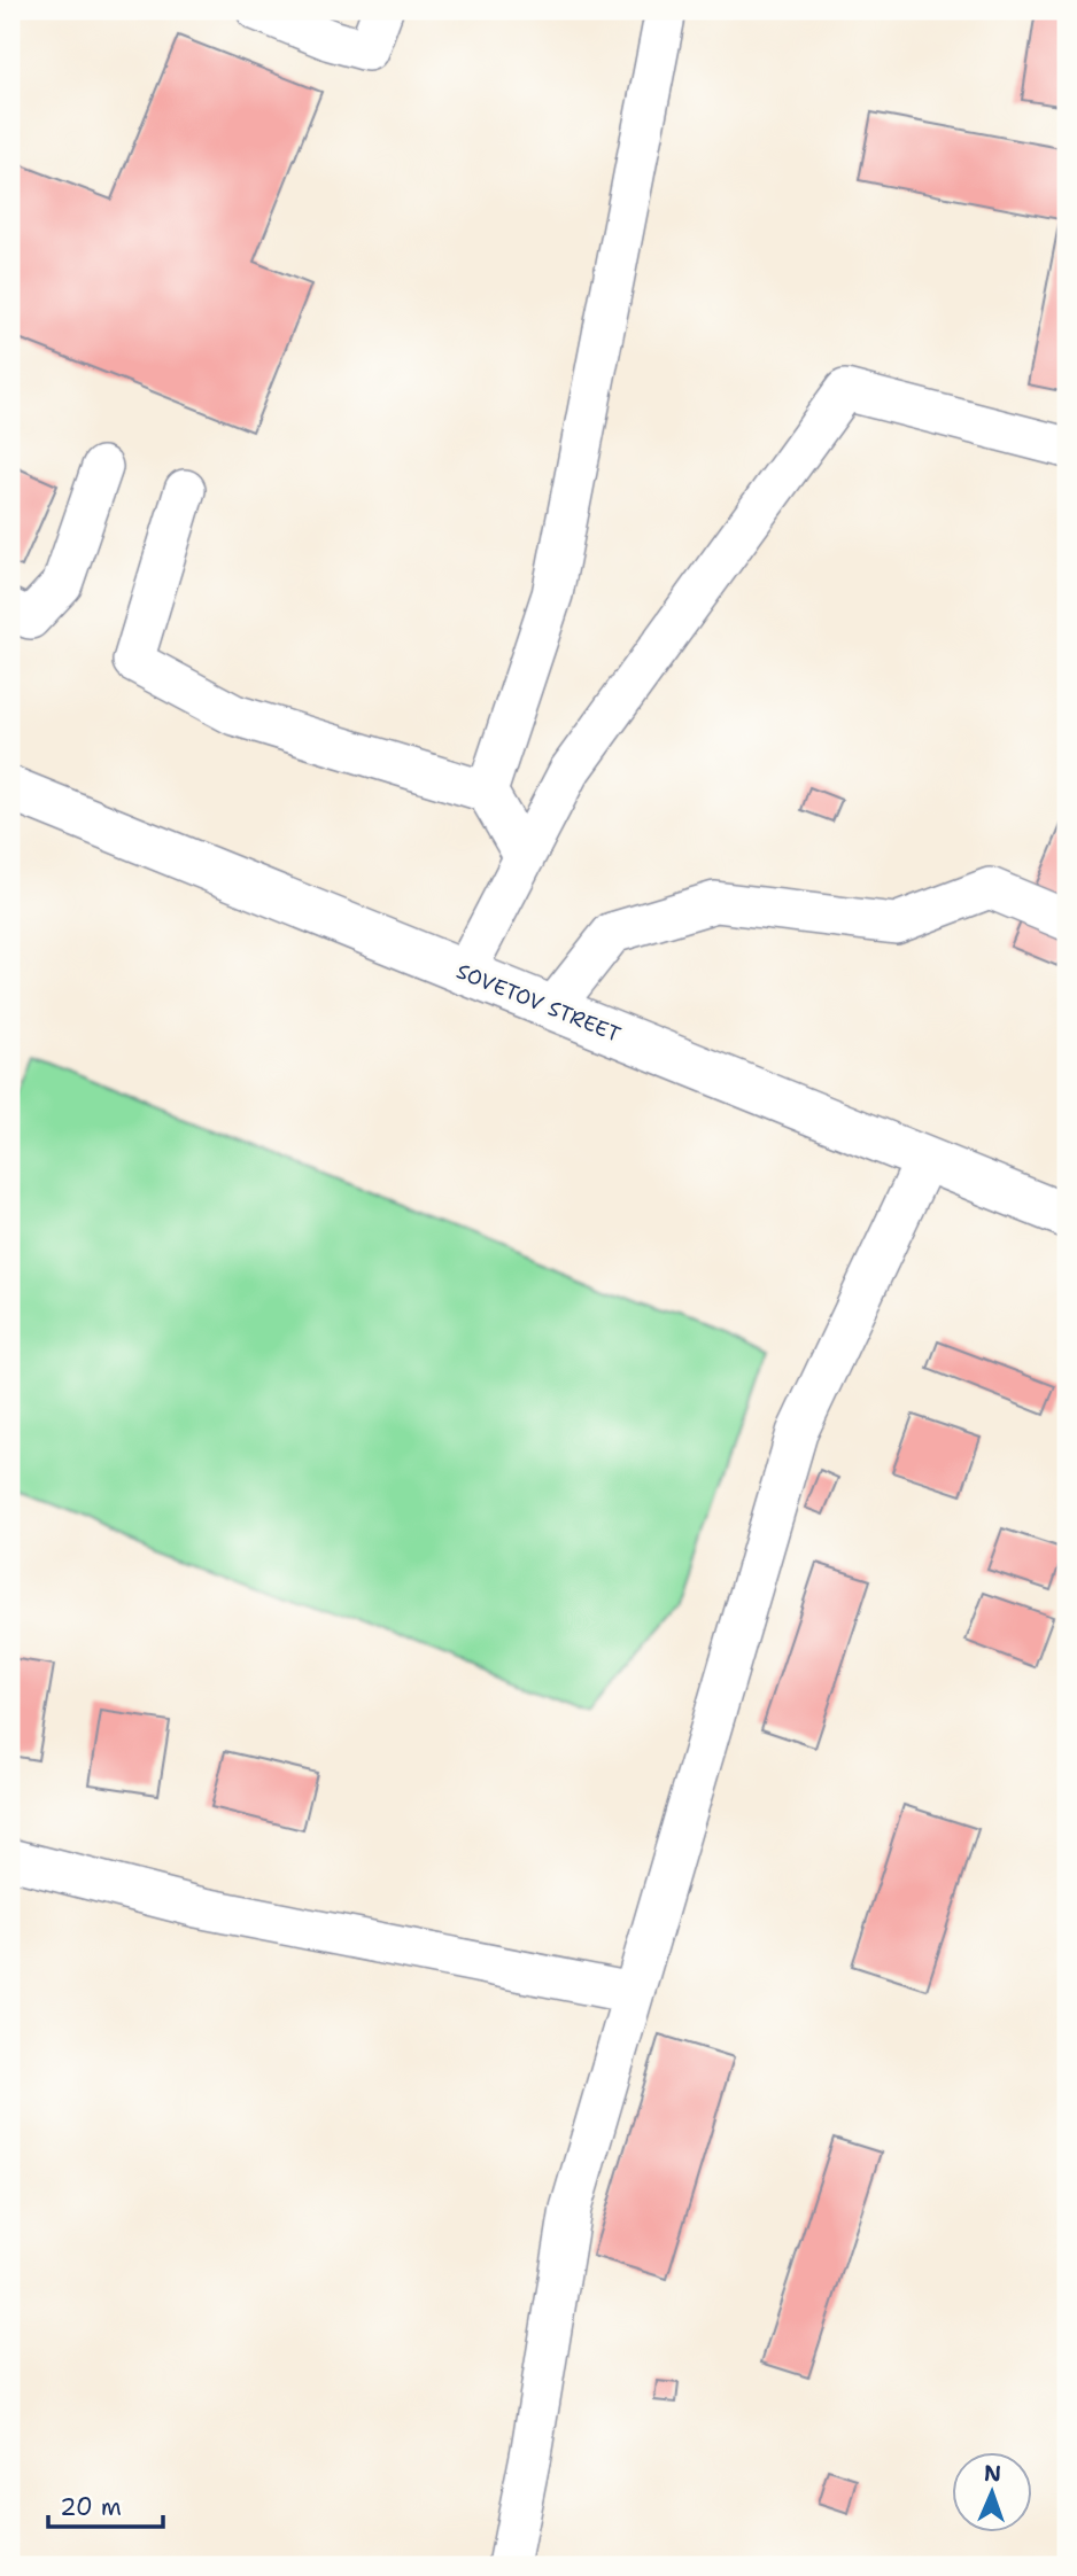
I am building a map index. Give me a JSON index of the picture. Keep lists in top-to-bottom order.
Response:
{
  "streets": {
    "main road": ["SOVETOV STREET"]
  },
  "scale_bar": "20 m",
  "north": "top"
}
